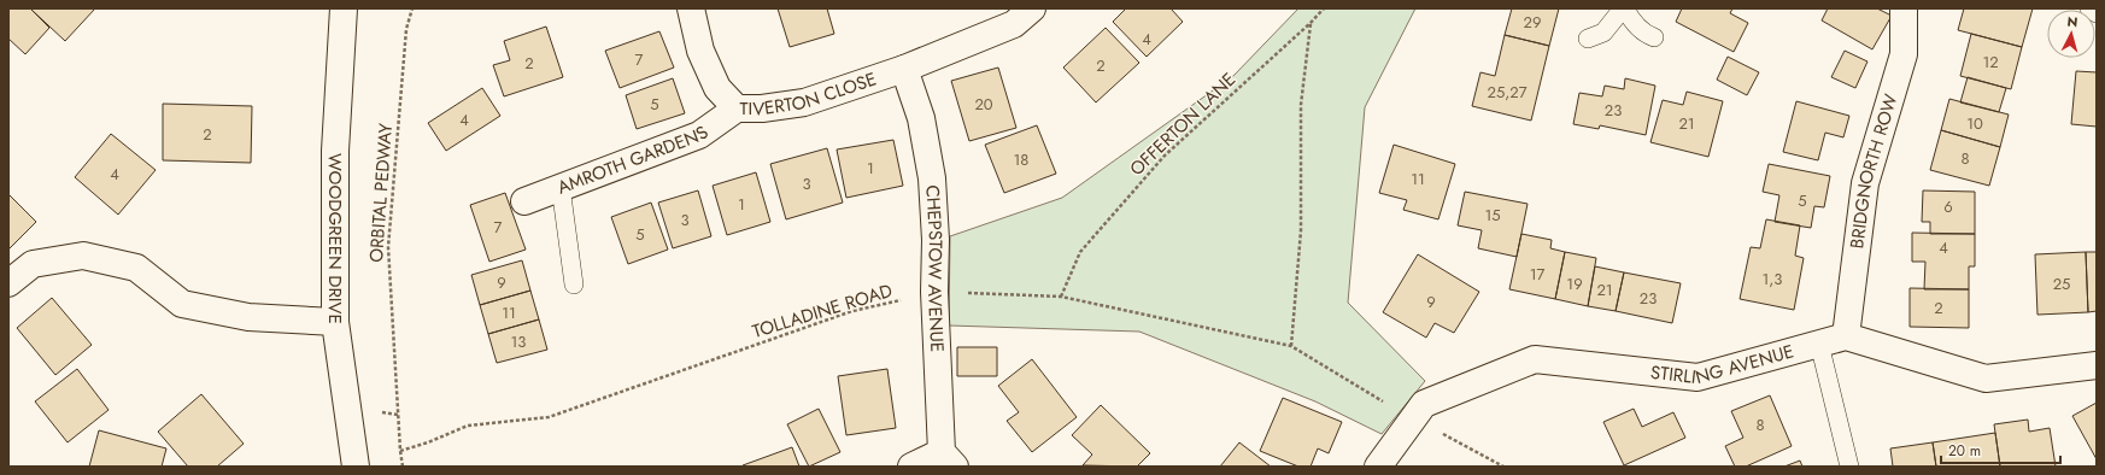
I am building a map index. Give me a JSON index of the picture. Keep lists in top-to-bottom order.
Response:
{
  "streets": {
    "street": [
      "TIVERTON CLOSE",
      "AMROTH GARDENS",
      "BRIDGNORTH ROW",
      "WOODGREEN DRIVE",
      "CHEPSTOW AVENUE",
      "STIRLING AVENUE"
    ],
    "path": ["OFFERTON LANE", "ORBITAL PEDWAY", "TOLLADINE ROAD"]
  },
  "crossings": [
    ["TIVERTON CLOSE", "AMROTH GARDENS"],
    ["TIVERTON CLOSE", "CHEPSTOW AVENUE"],
    ["OFFERTON LANE", "TOLLADINE ROAD"],
    ["BRIDGNORTH ROW", "STIRLING AVENUE"],
    ["ORBITAL PEDWAY", "TOLLADINE ROAD"],
    ["CHEPSTOW AVENUE", "TOLLADINE ROAD"]
  ],
  "house_numbers": [
    "29",
    "4",
    "7",
    "12",
    "2",
    "2",
    "25,27",
    "5",
    "20",
    "23",
    "4",
    "21",
    "10",
    "2",
    "8",
    "18",
    "1",
    "4",
    "11",
    "3",
    "5",
    "1",
    "6",
    "15",
    "3",
    "7",
    "5",
    "4",
    "17",
    "1,3",
    "9",
    "19",
    "25",
    "21",
    "23",
    "9",
    "2",
    "11",
    "13",
    "8"
  ],
  "scale_bar": "20 m",
  "north": "top"
}
